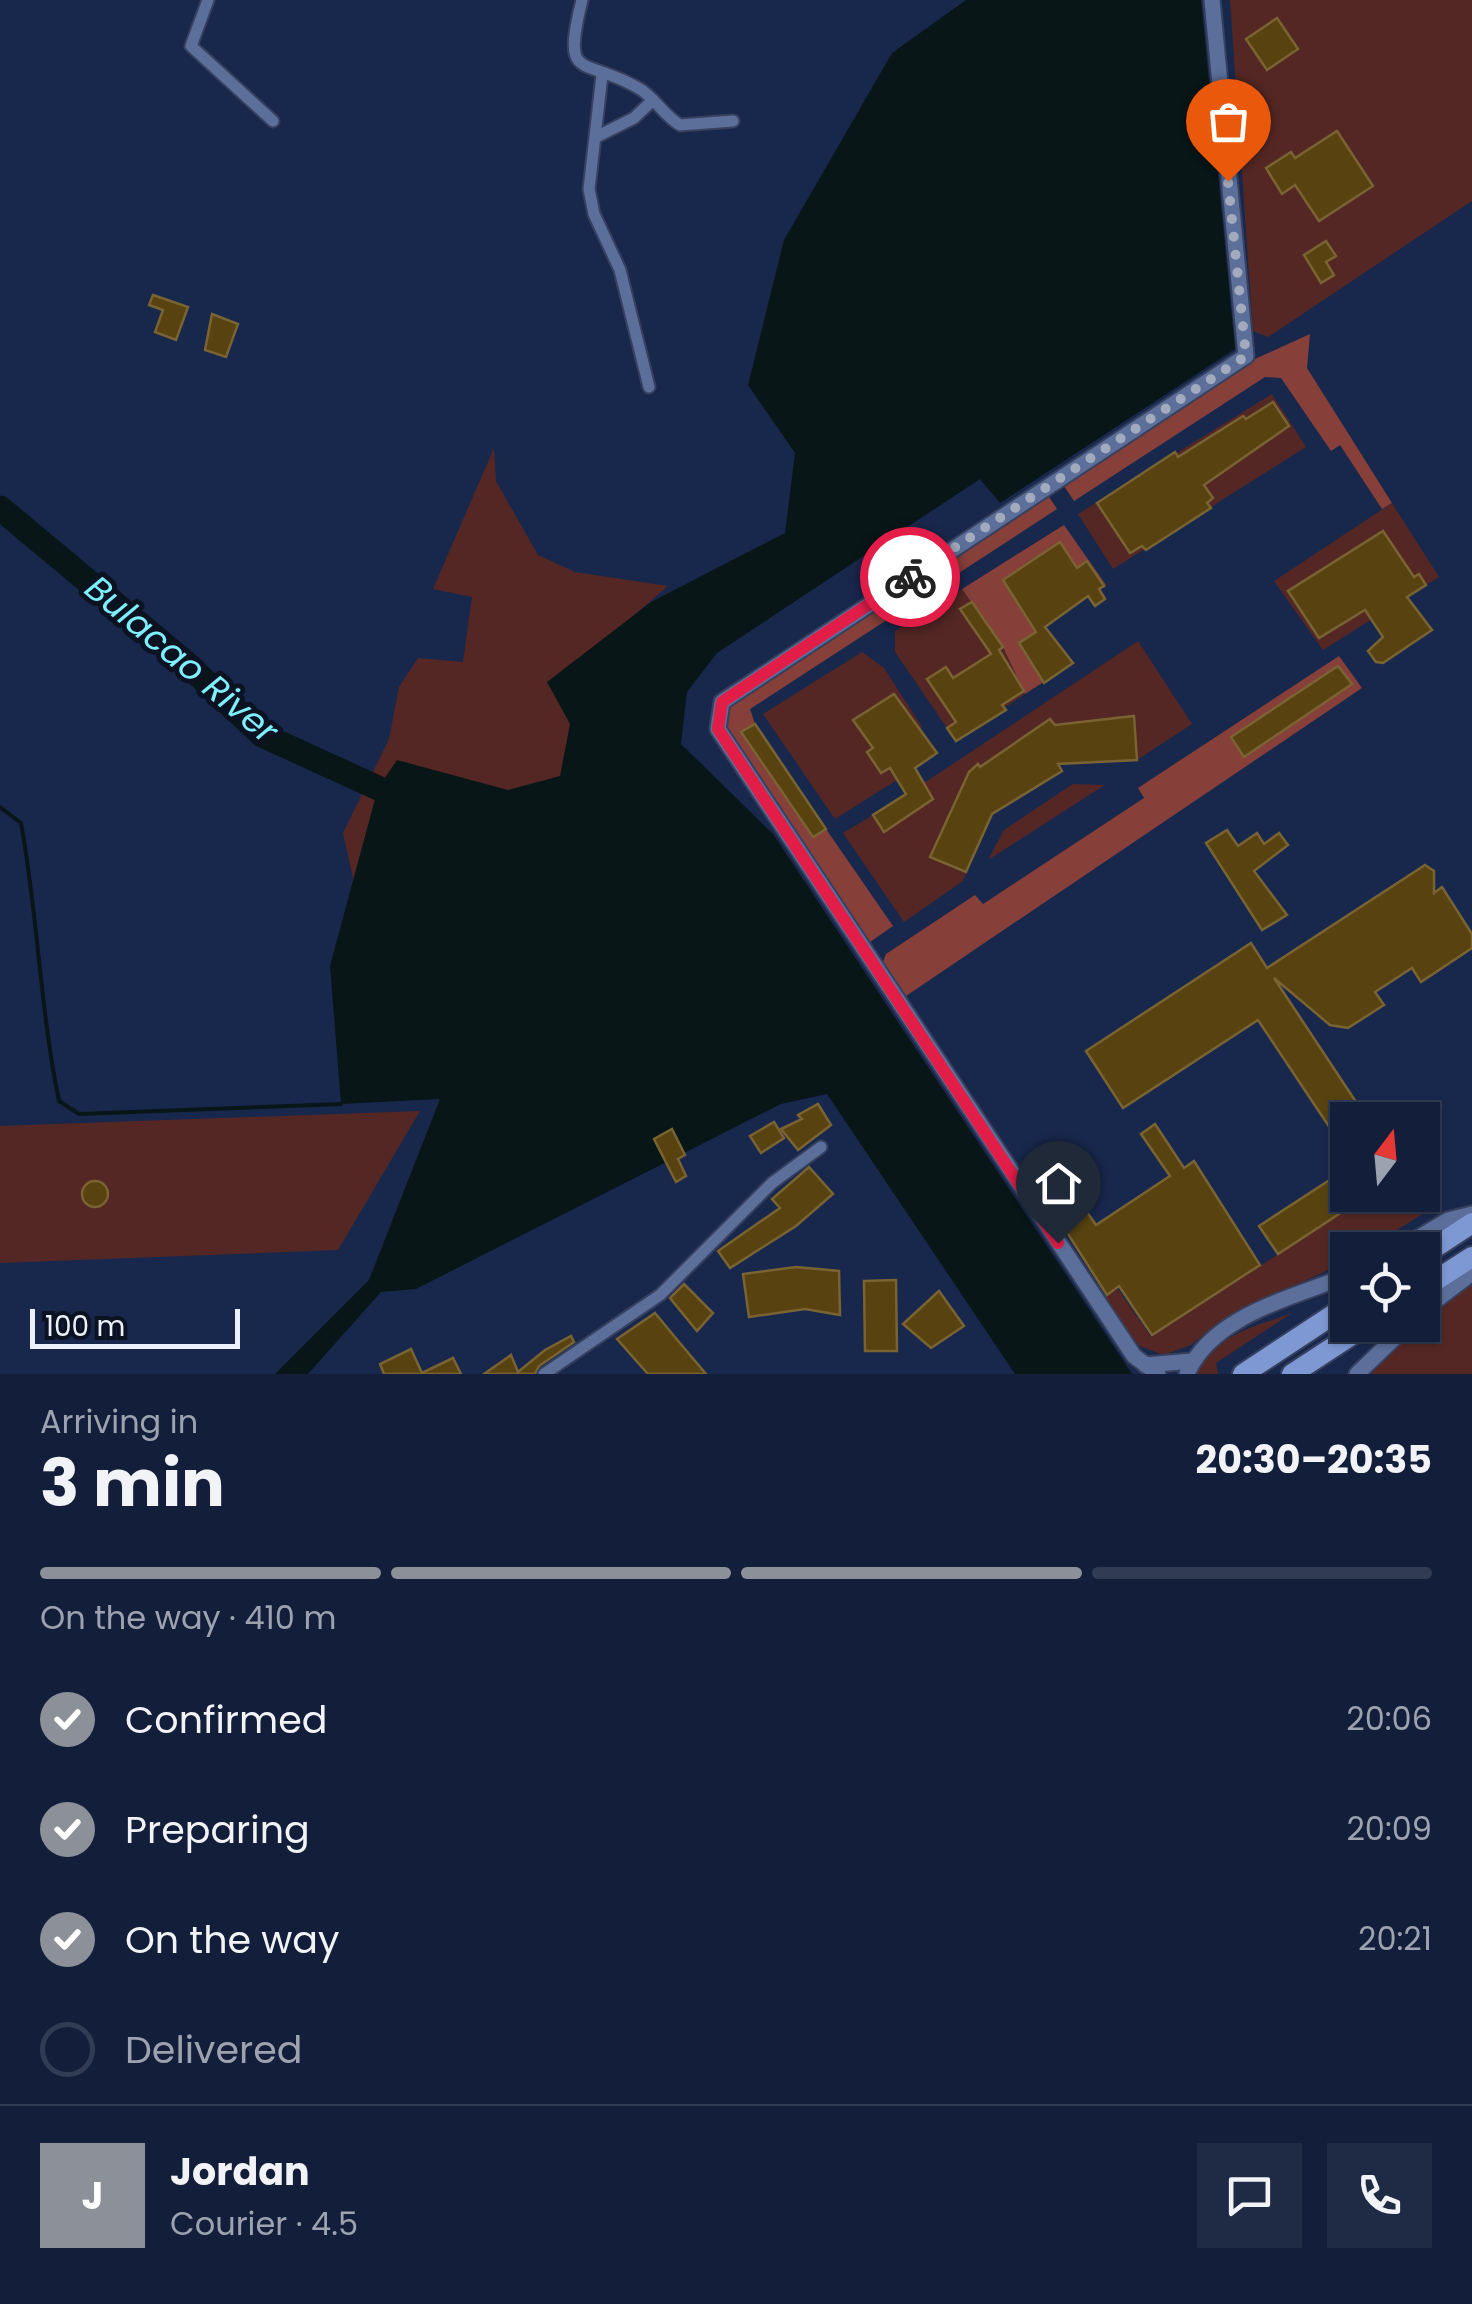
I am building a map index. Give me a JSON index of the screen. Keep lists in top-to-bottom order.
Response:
{
  "water": ["Bulacao River"],
  "scale_bar": "100 m",
  "north": "top",
  "page": {
    "scale": "100 m",
    "heading": ["3 min", "Arriving in", "20:30–20:35"],
    "panel": ["Jordan", "Courier · 4.5"],
    "bar": "On the way · 410 m",
    "list": [
      ["Confirmed", "20:06"],
      ["Preparing", "20:09"],
      ["On the way", "20:21"],
      "Delivered"
    ],
    "round": "J"
  }
}
